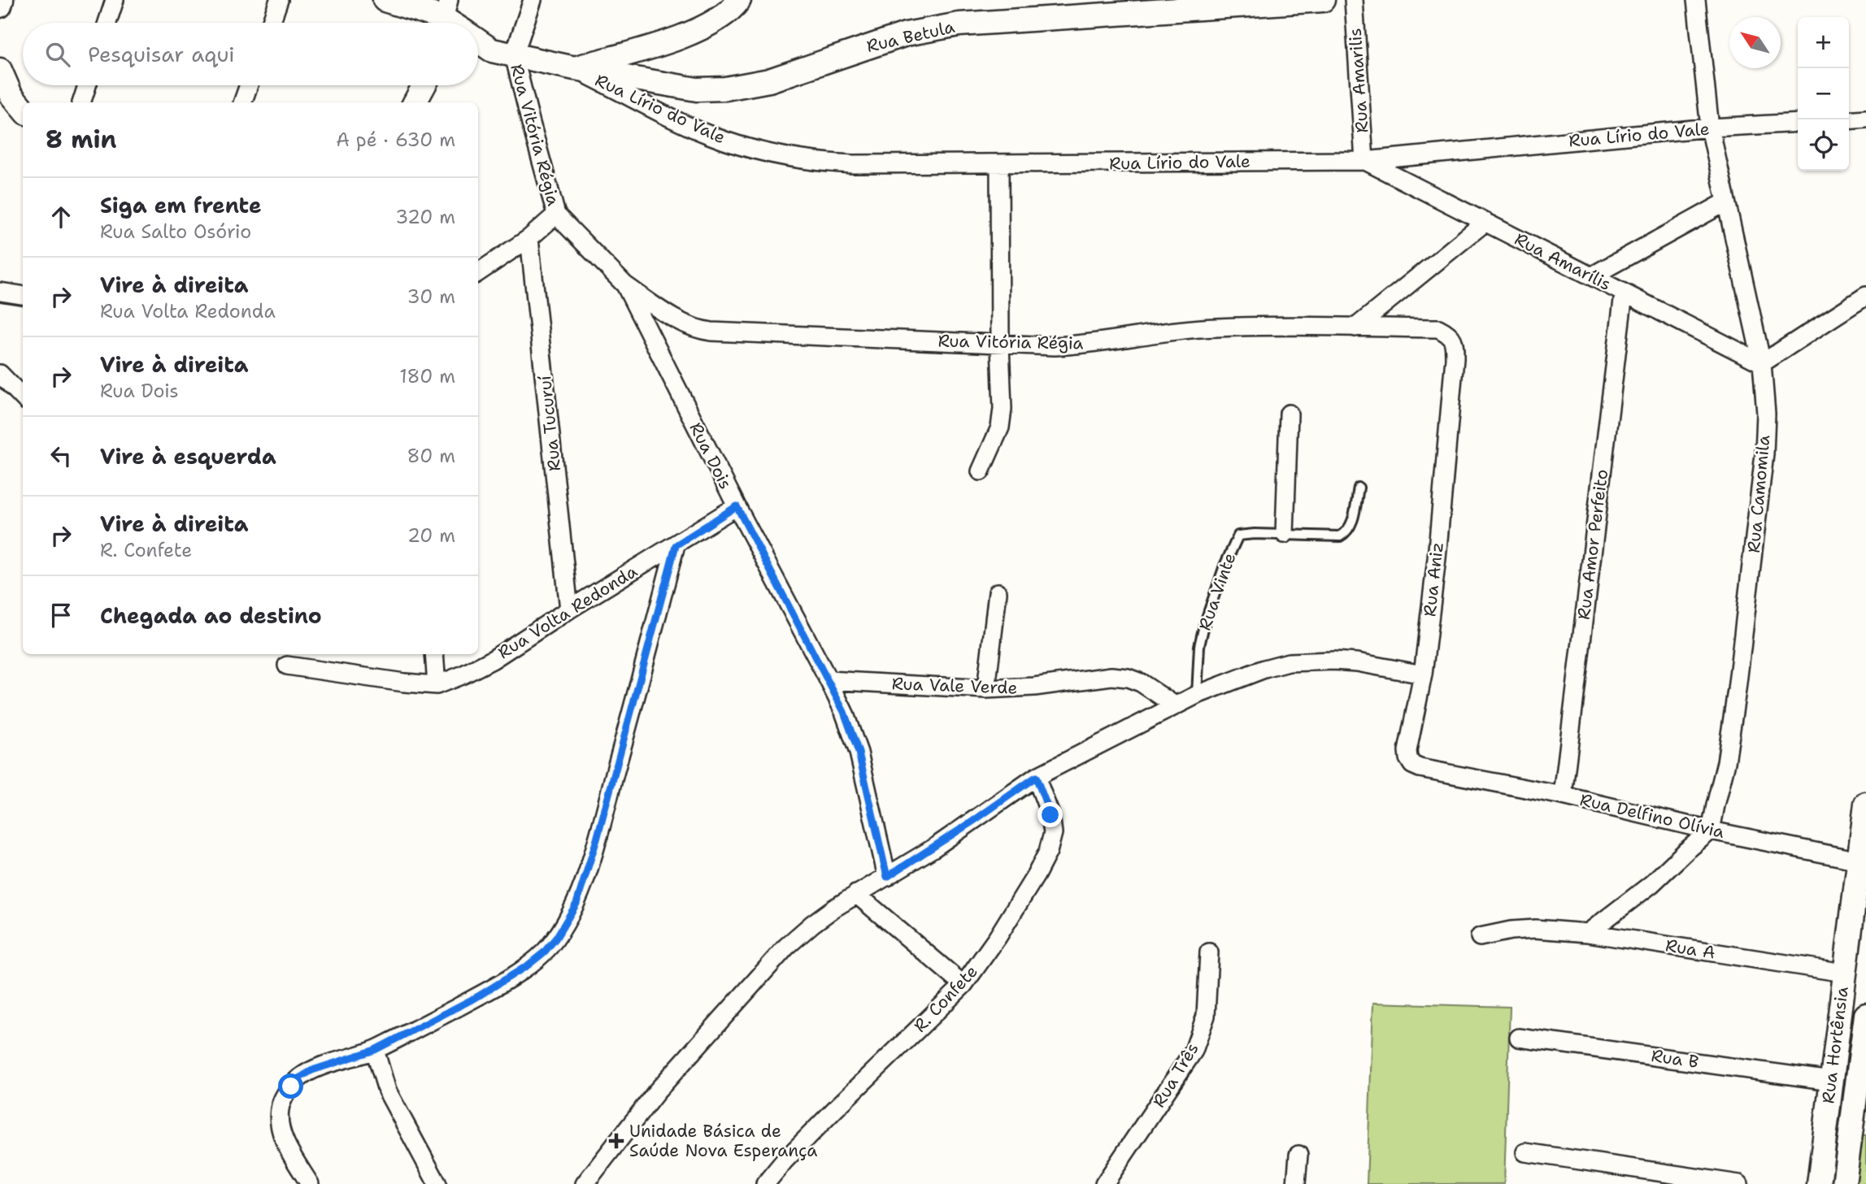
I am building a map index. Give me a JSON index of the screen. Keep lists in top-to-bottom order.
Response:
{
  "streets": {
    "street": [
      "Rua Betula",
      "Rua Amarilis",
      "Rua Lírio do Vale",
      "Rua Vitória Régia",
      "Rua Amarílis",
      "Rua Tucuruí",
      "Rua Dois",
      "Rua Camomila",
      "Rua Amor Perfeito",
      "Rua Aniz",
      "Rua Volta Redonda",
      "Rua Vale Verde",
      "Rua Delfino Olívia",
      "Rua A",
      "R. Confete",
      "Rua Hortênsia",
      "Rua B",
      "Rua Três"
    ],
    "lane": ["Rua Vinte"]
  },
  "crossings": [
    ["Rua Betula", "Rua Lírio do Vale"],
    ["Rua Betula", "Rua Vitória Régia"],
    ["Rua Amarilis", "Rua Lírio do Vale"],
    ["Rua Amarilis", "Rua Amarílis"],
    ["Rua Lírio do Vale", "Rua Vitória Régia"],
    ["Rua Lírio do Vale", "Rua Amarílis"],
    ["Rua Lírio do Vale", "Rua Camomila"],
    ["Rua Vitória Régia", "Rua Dois"],
    ["Rua Vitória Régia", "Rua Aniz"],
    ["Rua Amarílis", "Rua Camomila"],
    ["Rua Amarílis", "Rua Amor Perfeito"],
    ["Rua Tucuruí", "Rua Volta Redonda"],
    ["Rua Dois", "Rua Volta Redonda"],
    ["Rua Dois", "Rua Vale Verde"],
    ["Rua Camomila", "Rua Delfino Olívia"],
    ["Rua Amor Perfeito", "Rua Delfino Olívia"],
    ["Rua Aniz", "Rua Delfino Olívia"],
    ["Rua Delfino Olívia", "Rua Hortênsia"],
    ["Rua A", "Rua Hortênsia"],
    ["Rua Hortênsia", "Rua B"]
  ],
  "places": {
    "health": ["Unidade Básica de Saúde Nova Esperança"]
  },
  "north": "top left",
  "page": {
    "map_buttons": ["+", "−"],
    "search": "Pesquisar aqui",
    "heading": ["8 min", "A pé · 630 m"],
    "list": [
      ["Siga em frente", "Rua Salto Osório", "320 m"],
      ["Vire à direita", "Rua Volta Redonda", "30 m"],
      ["Vire à direita", "Rua Dois", "180 m"],
      ["Vire à esquerda", "80 m"],
      ["Vire à direita", "R. Confete", "20 m"],
      "Chegada ao destino"
    ]
  }
}
